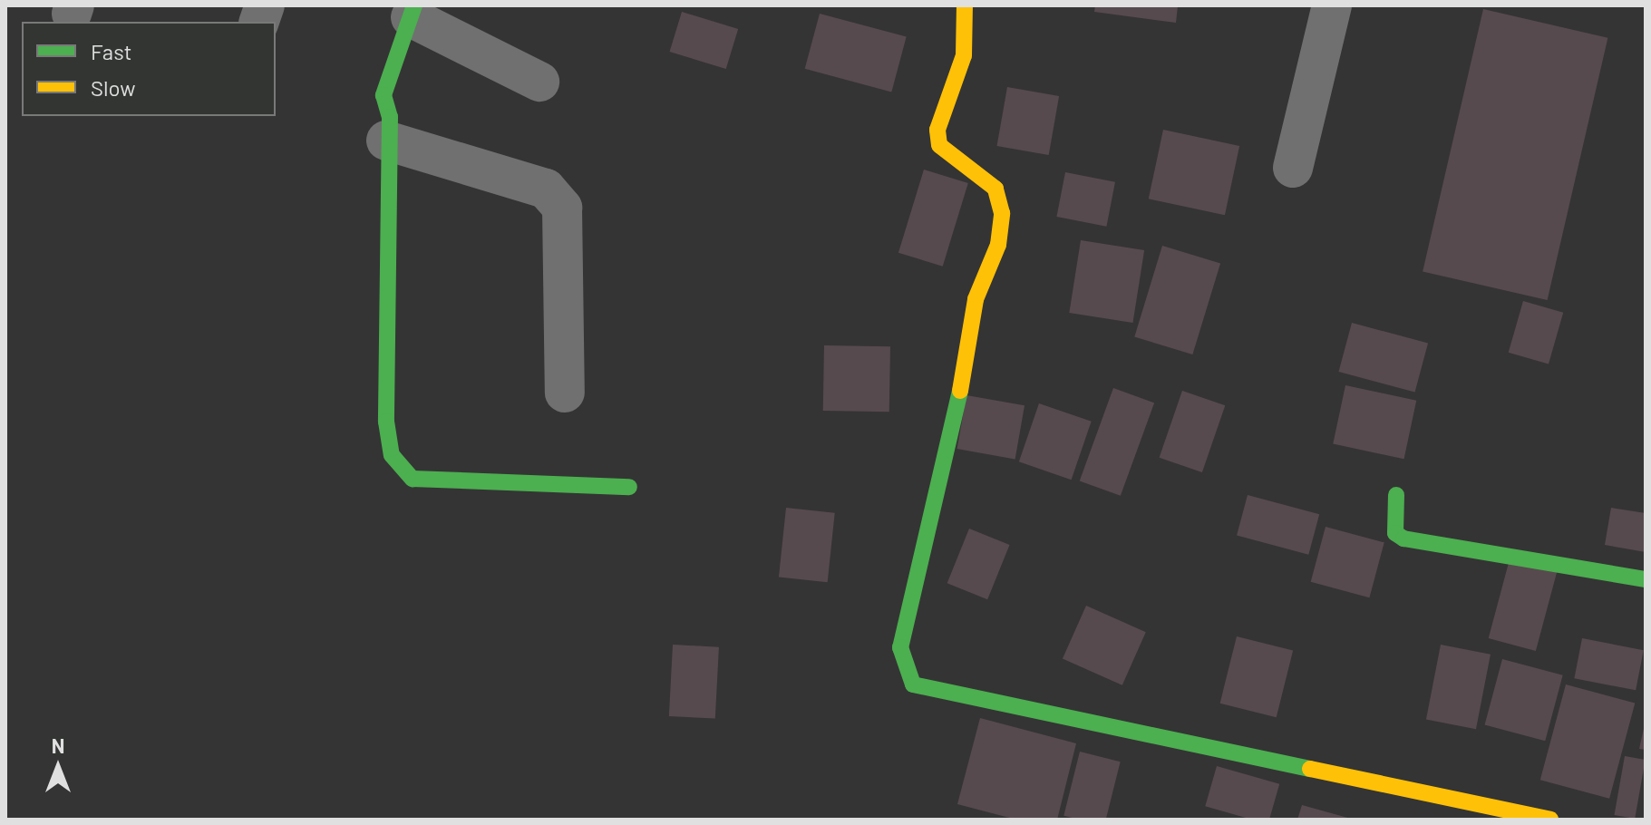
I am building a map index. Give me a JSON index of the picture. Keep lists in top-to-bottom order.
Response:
{
  "legend": ["Fast", "Slow"],
  "north": "top"
}
